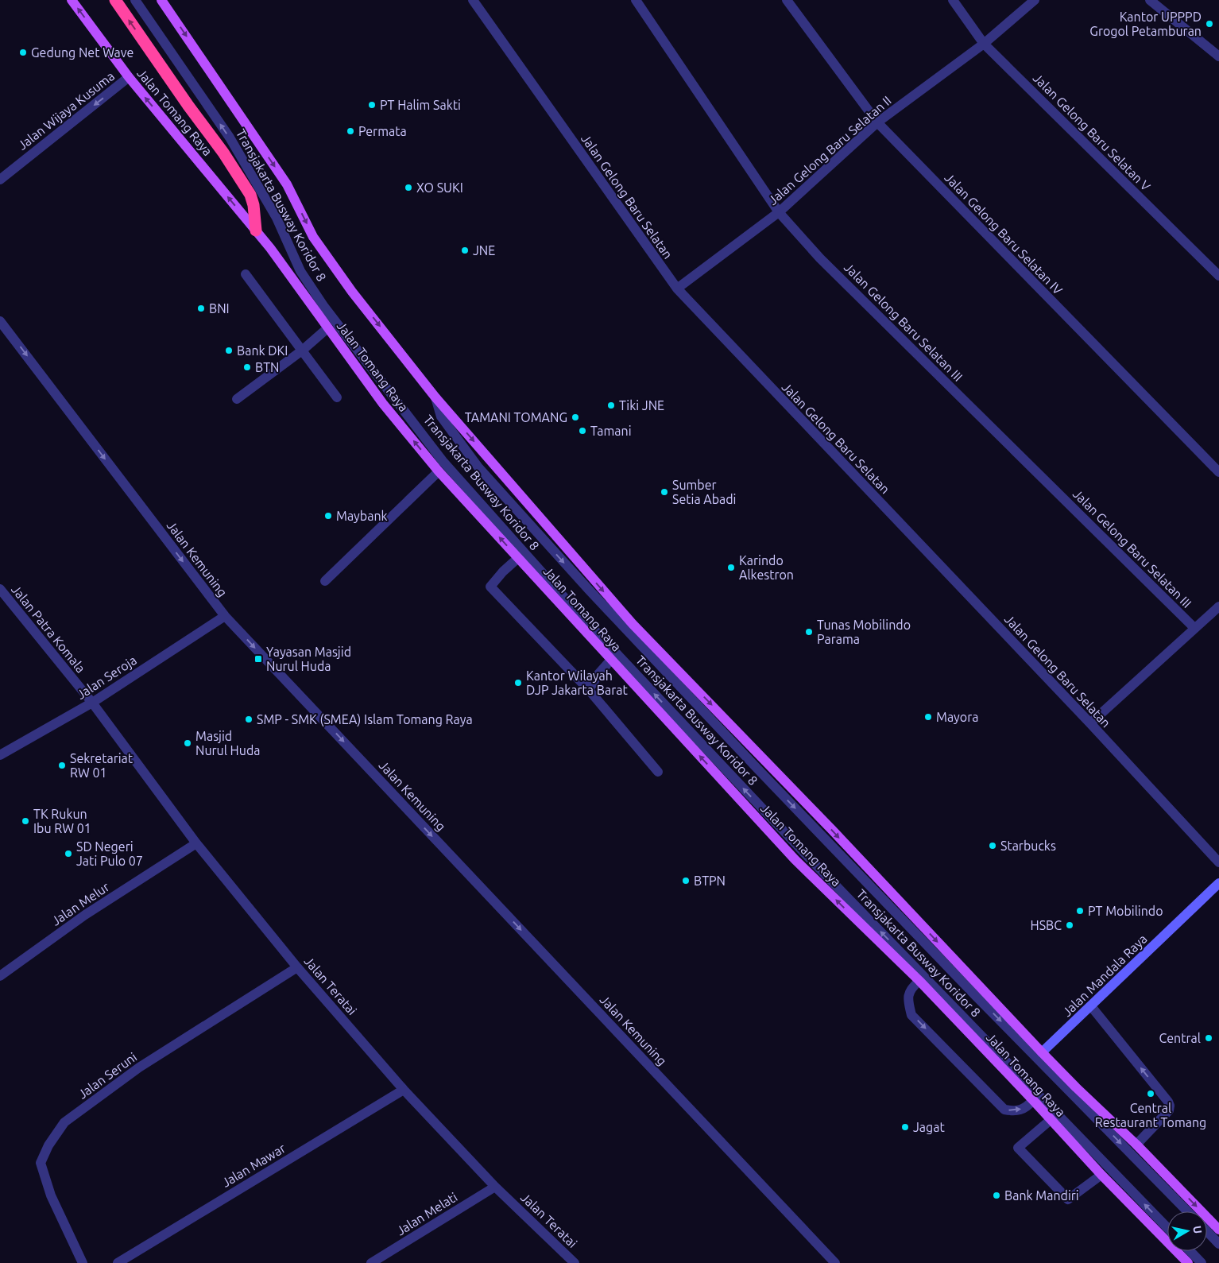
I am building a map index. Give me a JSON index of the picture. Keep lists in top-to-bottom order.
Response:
{
  "streets": {
    "main road": ["Jalan Tomang Raya"],
    "street": [
      "Jalan Wijaya Kusuma",
      "Jalan Gelong Baru Selatan V",
      "Jalan Gelong Baru Selatan II",
      "Jalan Gelong Baru Selatan",
      "Transjakarta Busway Koridor 8",
      "Jalan Gelong Baru Selatan IV",
      "Jalan Gelong Baru Selatan III",
      "Jalan Kemuning",
      "Jalan Patra Komala",
      "Jalan Seroja",
      "Jalan Melur",
      "Jalan Mandala Raya",
      "Jalan Teratai",
      "Jalan Seruni",
      "Jalan Mawar",
      "Jalan Melati"
    ]
  },
  "crossings": [
    ["Jalan Wijaya Kusuma", "Jalan Tomang Raya"],
    ["Jalan Tomang Raya", "Transjakarta Busway Koridor 8"],
    ["Jalan Tomang Raya", "Jalan Mandala Raya"],
    ["Jalan Gelong Baru Selatan V", "Jalan Gelong Baru Selatan II"],
    ["Jalan Gelong Baru Selatan II", "Jalan Gelong Baru Selatan"],
    ["Jalan Gelong Baru Selatan II", "Jalan Gelong Baru Selatan IV"],
    ["Jalan Gelong Baru Selatan II", "Jalan Gelong Baru Selatan III"],
    ["Jalan Kemuning", "Jalan Seroja"],
    ["Jalan Patra Komala", "Jalan Seroja"],
    ["Jalan Patra Komala", "Jalan Teratai"],
    ["Jalan Seroja", "Jalan Teratai"],
    ["Jalan Melur", "Jalan Teratai"],
    ["Jalan Teratai", "Jalan Seruni"],
    ["Jalan Teratai", "Jalan Mawar"],
    ["Jalan Teratai", "Jalan Melati"]
  ],
  "one_way": ["Jalan Wijaya Kusuma", "Jalan Kemuning"],
  "places": {
    "other": [
      "Kantor UPPPD Grogol Petamburan",
      "Gedung Net Wave",
      "PT Halim Sakti",
      "Permata",
      "XO SUKI",
      "JNE",
      "BNI",
      "Bank DKI",
      "BTN",
      "Tiki JNE",
      "TAMANI TOMANG",
      "Tamani",
      "Sumber Setia Abadi",
      "Maybank",
      "Karindo Alkestron",
      "Tunas Mobilindo Parama",
      "Kantor Wilayah DJP Jakarta Barat",
      "Mayora",
      "SMP - SMK (SMEA) Islam Tomang Raya",
      "Masjid Nurul Huda",
      "Sekretariat RW 01",
      "TK Rukun Ibu RW 01",
      "Starbucks",
      "SD Negeri Jati Pulo 07",
      "BTPN",
      "PT Mobilindo",
      "HSBC",
      "Central",
      "Central Restaurant Tomang",
      "Jagat",
      "Bank Mandiri"
    ],
    "transit": ["Yayasan Masjid Nurul Huda"]
  },
  "north": "right"
}
